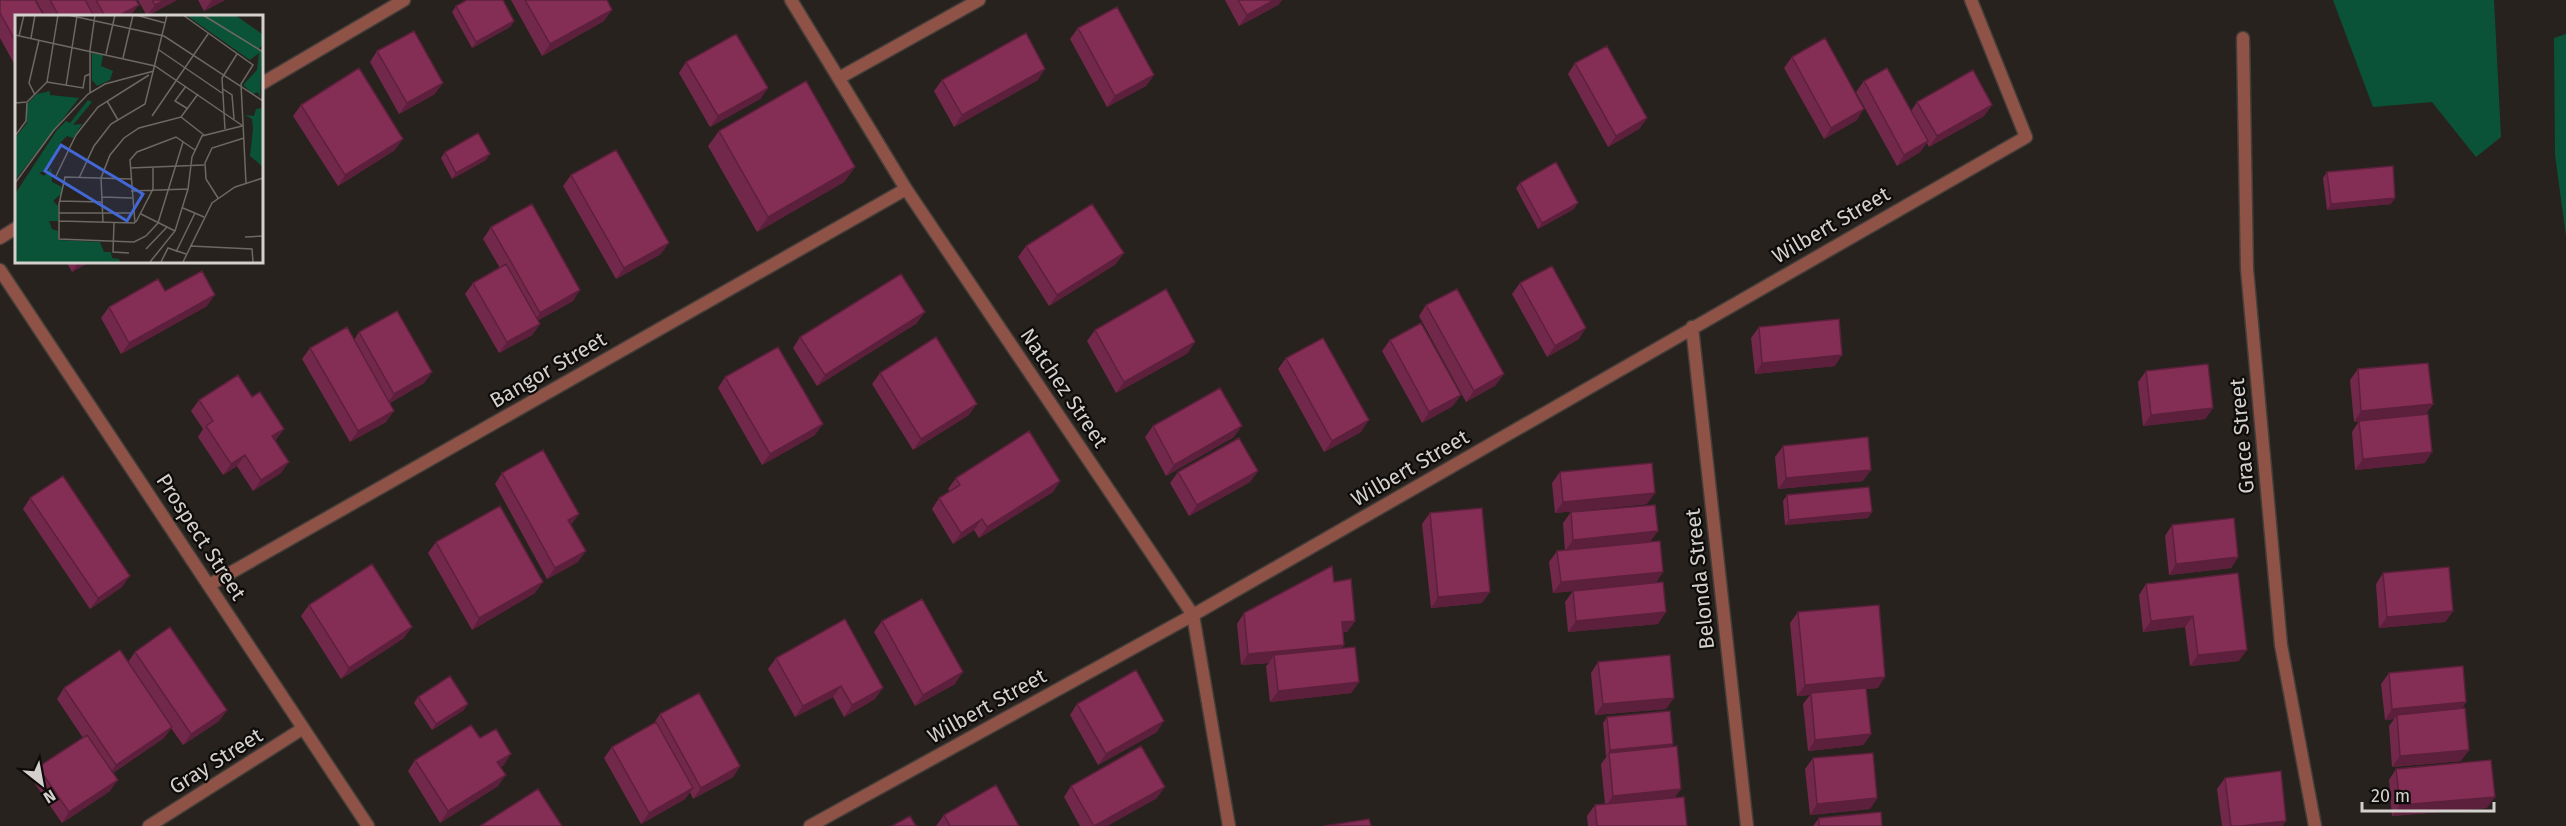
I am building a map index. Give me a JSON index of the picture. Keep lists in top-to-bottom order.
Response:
{
  "streets": {
    "street": [
      "Wilbert Street",
      "Bangor Street",
      "Natchez Street",
      "Grace Street",
      "Prospect Street",
      "Belonda Street",
      "Gray Street"
    ]
  },
  "crossings": [
    ["Wilbert Street", "Natchez Street"],
    ["Wilbert Street", "Belonda Street"],
    ["Bangor Street", "Natchez Street"],
    ["Bangor Street", "Prospect Street"],
    ["Prospect Street", "Gray Street"]
  ],
  "scale_bar": "20 m",
  "north": "bottom right"
}
